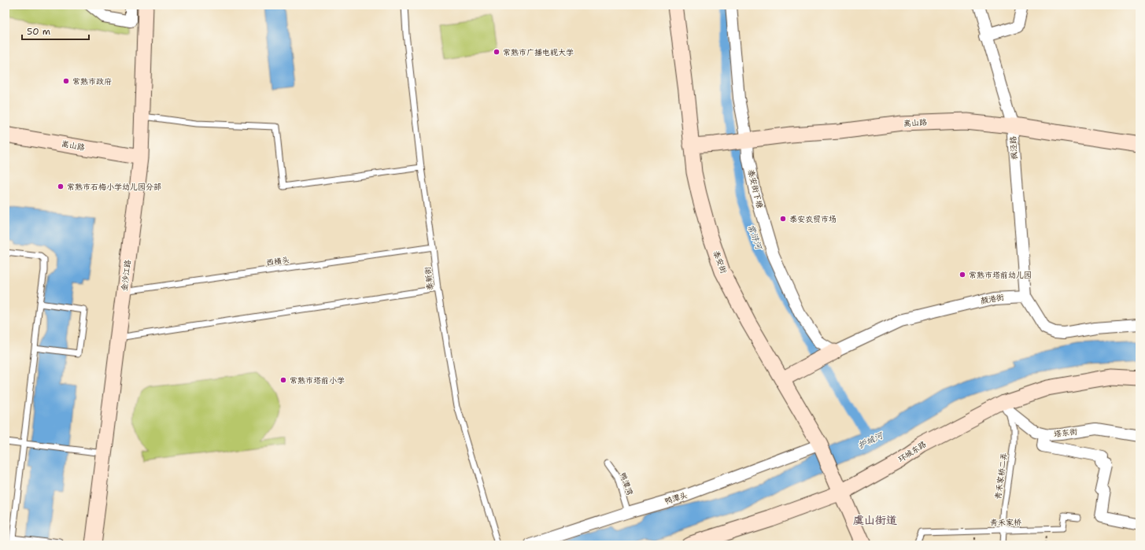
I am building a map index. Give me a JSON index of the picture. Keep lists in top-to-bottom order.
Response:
{
  "streets": {
    "street": [
      "嵩山路",
      "枫泾路",
      "泰安街下塘",
      "泰安街",
      "金沙江路",
      "颜港街",
      "塔东街",
      "环城东路",
      "鸭潭头"
    ],
    "lane": [
      "西横头",
      "泰新街",
      "青禾家桥二弄",
      "鸭潭湾",
      "青禾家桥"
    ]
  },
  "crossings": [
    ["嵩山路", "枫泾路"],
    ["嵩山路", "泰安街下塘"],
    ["嵩山路", "泰安街"],
    ["嵩山路", "金沙江路"],
    ["枫泾路", "颜港街"],
    ["泰安街下塘", "颜港街"],
    ["西横头", "金沙江路"],
    ["西横头", "泰新街"],
    ["泰安街", "环城东路"],
    ["泰安街", "鸭潭头"],
    ["塔东街", "环城东路"],
    ["塔东街", "青禾家桥二弄"],
    ["环城东路", "青禾家桥二弄"],
    ["青禾家桥二弄", "青禾家桥"],
    ["鸭潭湾", "鸭潭头"]
  ],
  "districts": ["虞山街道"],
  "water": ["常浒河", "护城河"],
  "places": [
    "常熟市广播电视大学",
    "常熟市政府",
    "常熟市石梅小学幼儿园分部",
    "泰安农贸市场",
    "常熟市塔前幼儿园",
    "常熟市塔前小学"
  ],
  "scale_bar": "50 m"
}
